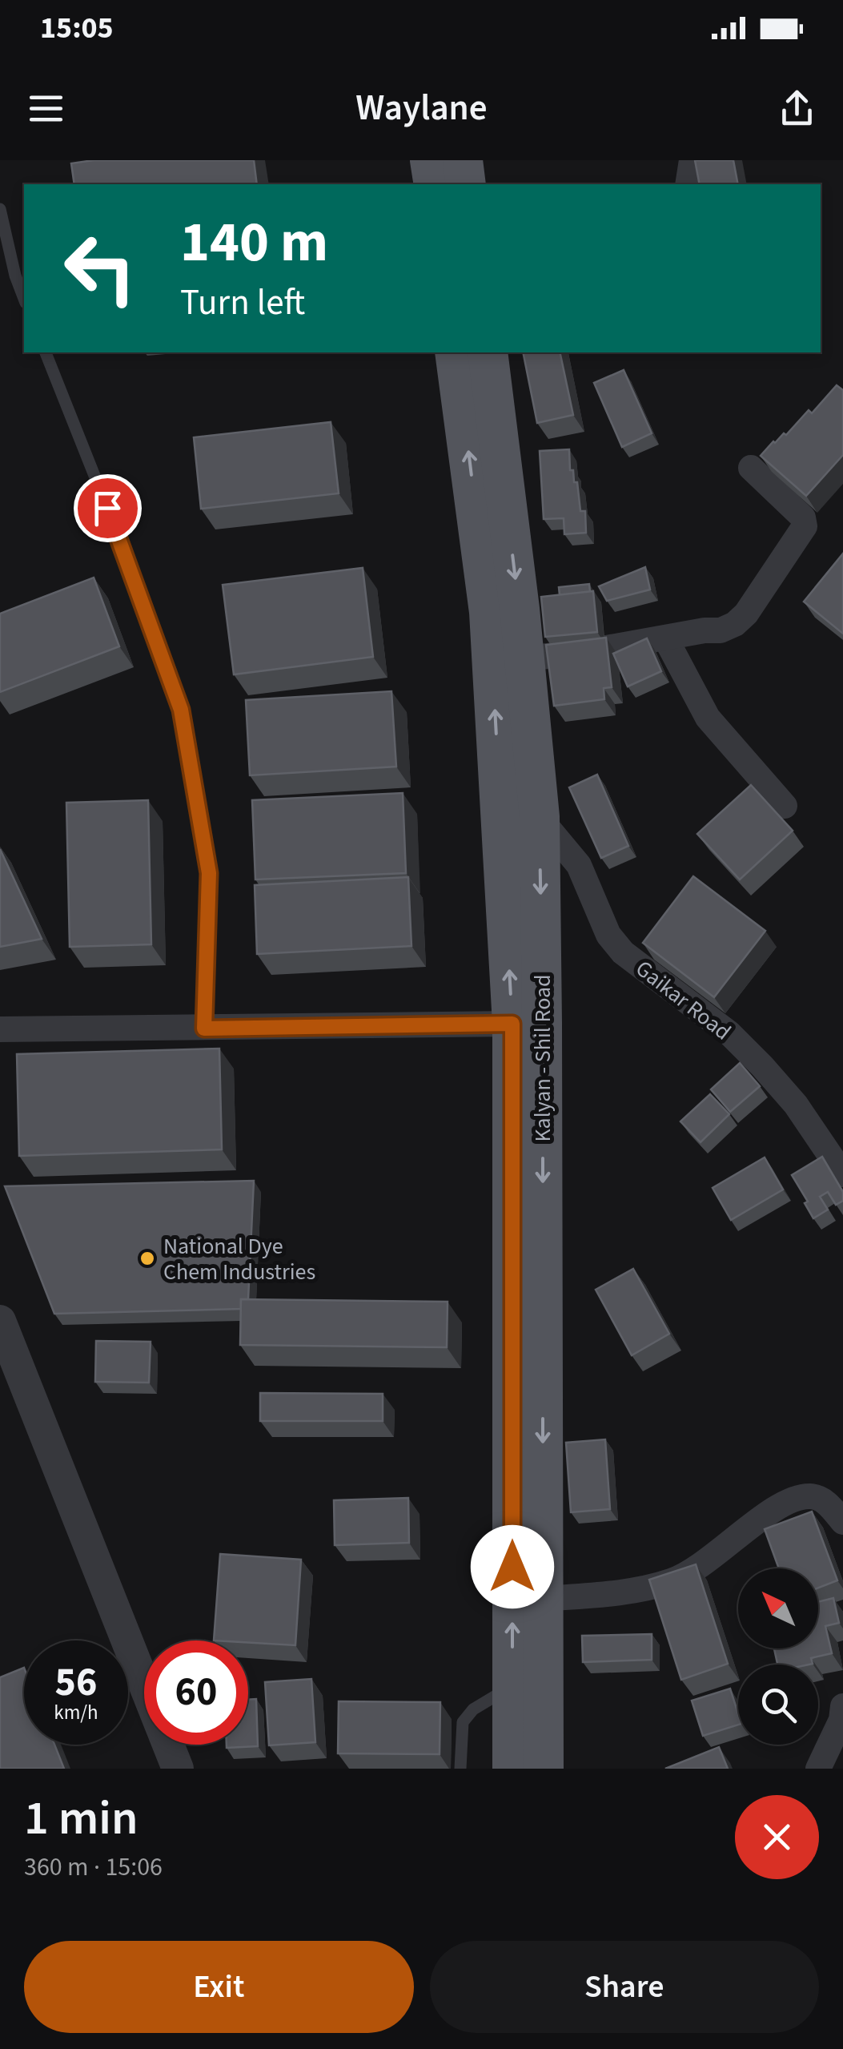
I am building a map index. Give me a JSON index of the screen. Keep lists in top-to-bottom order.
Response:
{
  "streets": {
    "main road": ["Kalyan - Shil Road"],
    "street": ["Gaikar Road"]
  },
  "crossings": [
    ["Gaikar Road", "Kalyan - Shil Road"]
  ],
  "places": ["National Dye Chem Industries"],
  "north": "top left",
  "page": {
    "status": "15:05",
    "header": "Waylane",
    "turn": ["140 m", "Turn left"],
    "speed": "56 km/h",
    "limit": "60",
    "heading": ["1 min", "360 m · 15:06"],
    "buttons": ["Exit", "Share"]
  }
}
